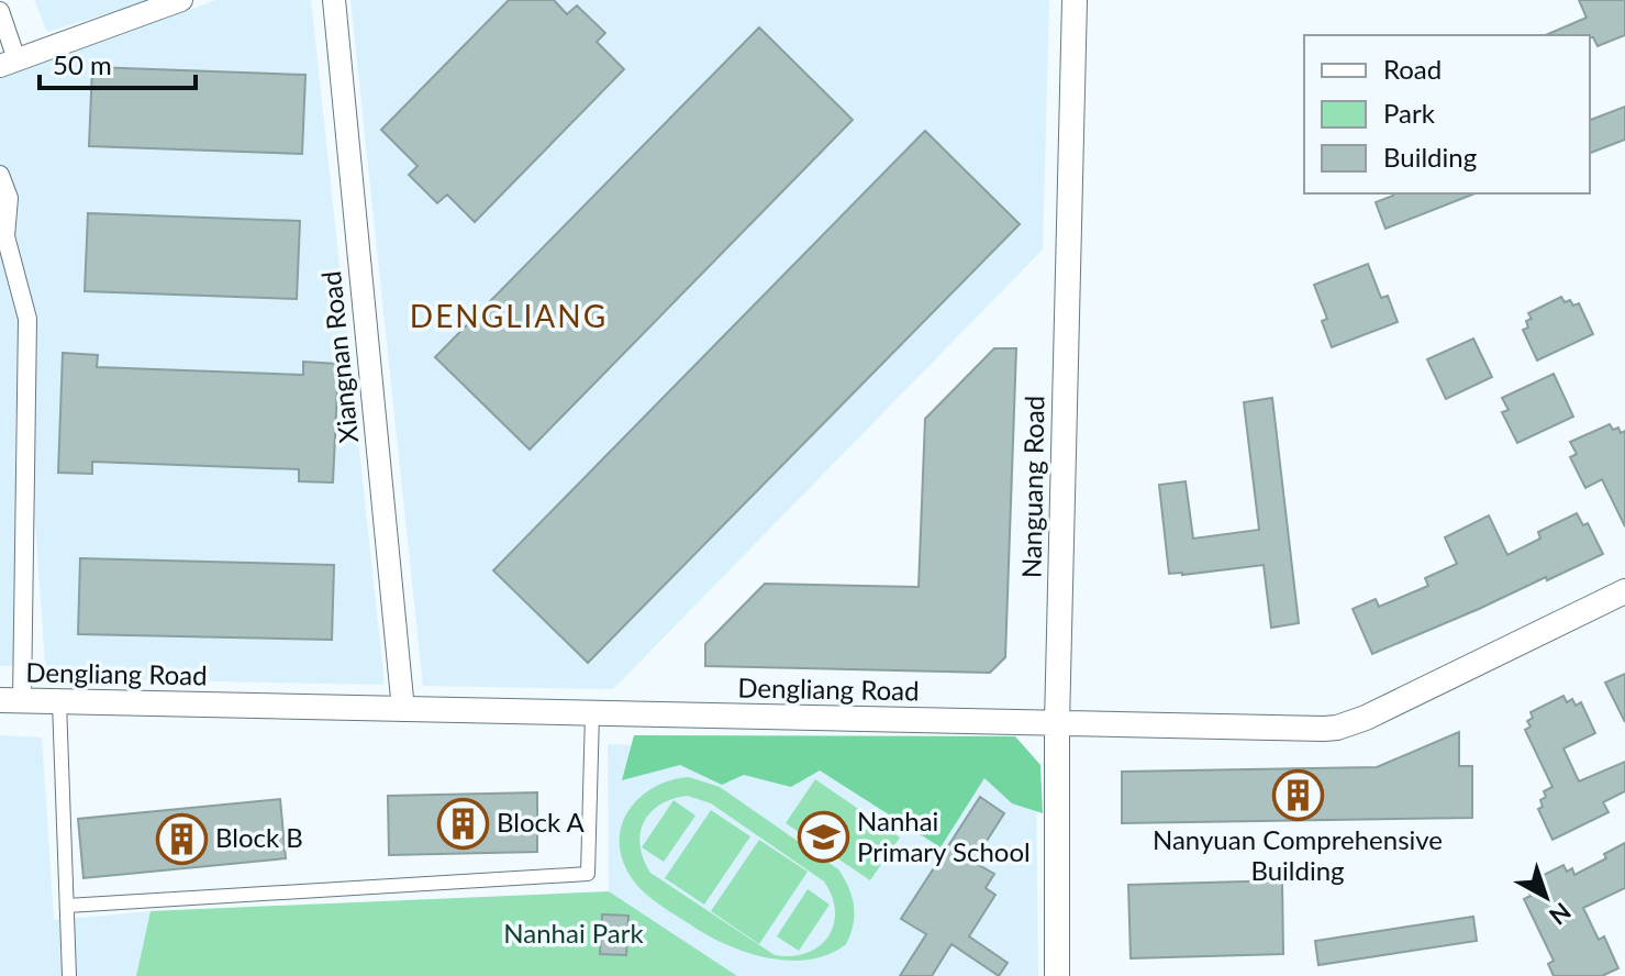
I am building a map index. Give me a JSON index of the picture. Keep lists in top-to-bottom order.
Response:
{
  "streets": {
    "main road": ["Nanguang Road", "Dengliang Road"],
    "street": ["Xiangnan Road"]
  },
  "crossings": [
    ["Xiangnan Road", "Dengliang Road"],
    ["Nanguang Road", "Dengliang Road"]
  ],
  "districts": ["DENGLIANG"],
  "parks": ["Nanhai Park"],
  "places": {
    "building": ["Nanyuan Comprehensive Building", "Block A", "Block B"],
    "school or university": ["Nanhai Primary School"]
  },
  "legend": ["Road", "Park", "Building"],
  "scale_bar": "50 m",
  "north": "bottom right"
}
